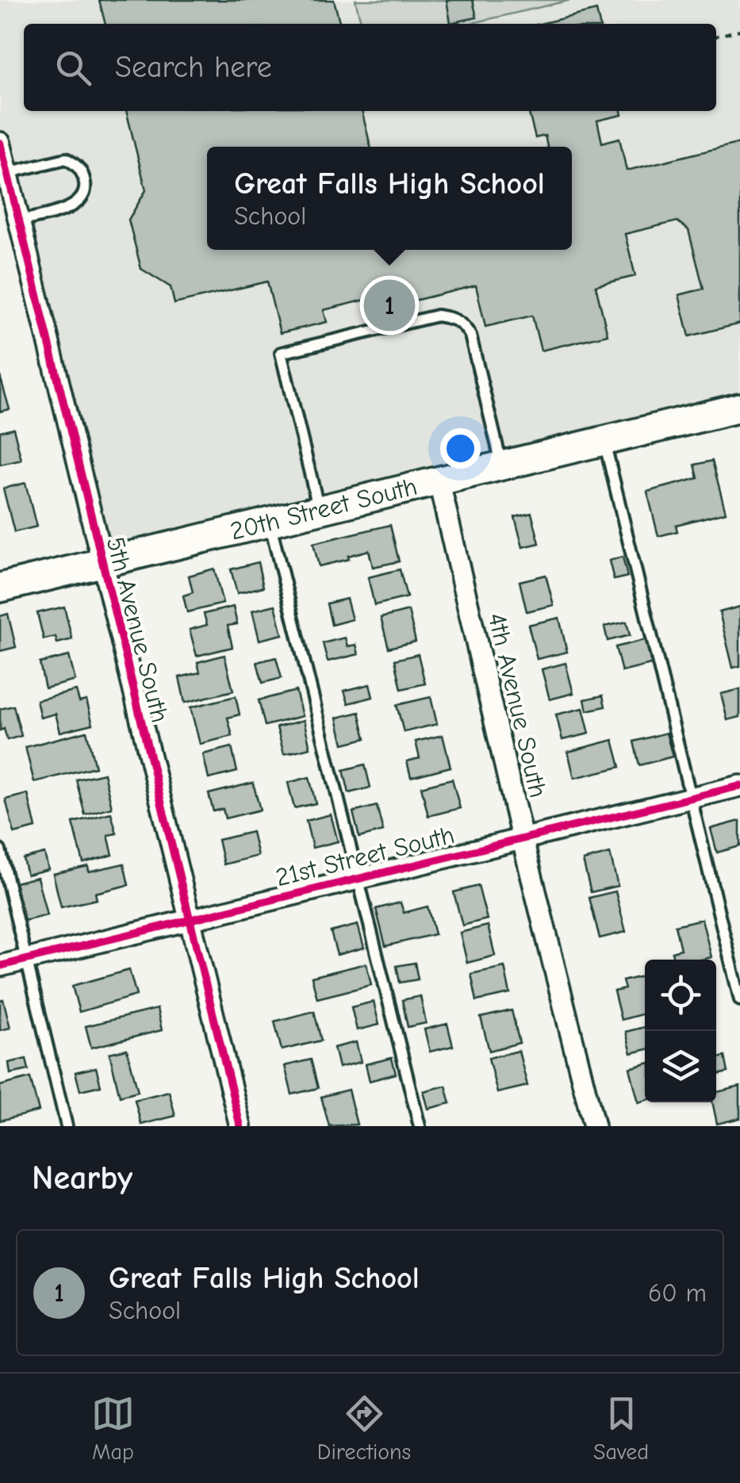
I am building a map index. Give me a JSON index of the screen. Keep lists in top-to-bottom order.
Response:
{
  "streets": {
    "street": [
      "20th Street South",
      "5th Avenue South",
      "4th Avenue South",
      "21st Street South"
    ]
  },
  "crossings": [
    ["20th Street South", "5th Avenue South"],
    ["20th Street South", "4th Avenue South"],
    ["5th Avenue South", "21st Street South"],
    ["4th Avenue South", "21st Street South"]
  ],
  "page": {
    "search": "Search here",
    "popup": ["Great Falls High School", "School"],
    "pins": "1",
    "heading": "Nearby",
    "list": [
      {
        "mark": "1",
        "name": "Great Falls High School",
        "note": "School",
        "value": "60 m"
      }
    ],
    "nav": ["Map", "Directions", "Saved"]
  }
}
